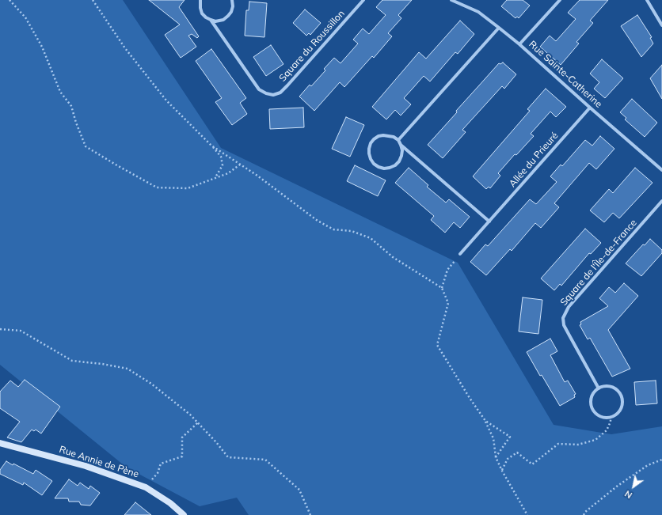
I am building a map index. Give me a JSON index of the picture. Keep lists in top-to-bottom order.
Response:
{
  "streets": {
    "street": [
      "Square du Roussillon",
      "Rue Sainte-Catherine",
      "Allée du Prieuré",
      "Square de l'Île-de-France",
      "Rue Annie de Pène"
    ]
  },
  "crossings": [
    ["Rue Sainte-Catherine", "Allée du Prieuré"]
  ],
  "north": "bottom left"
}
